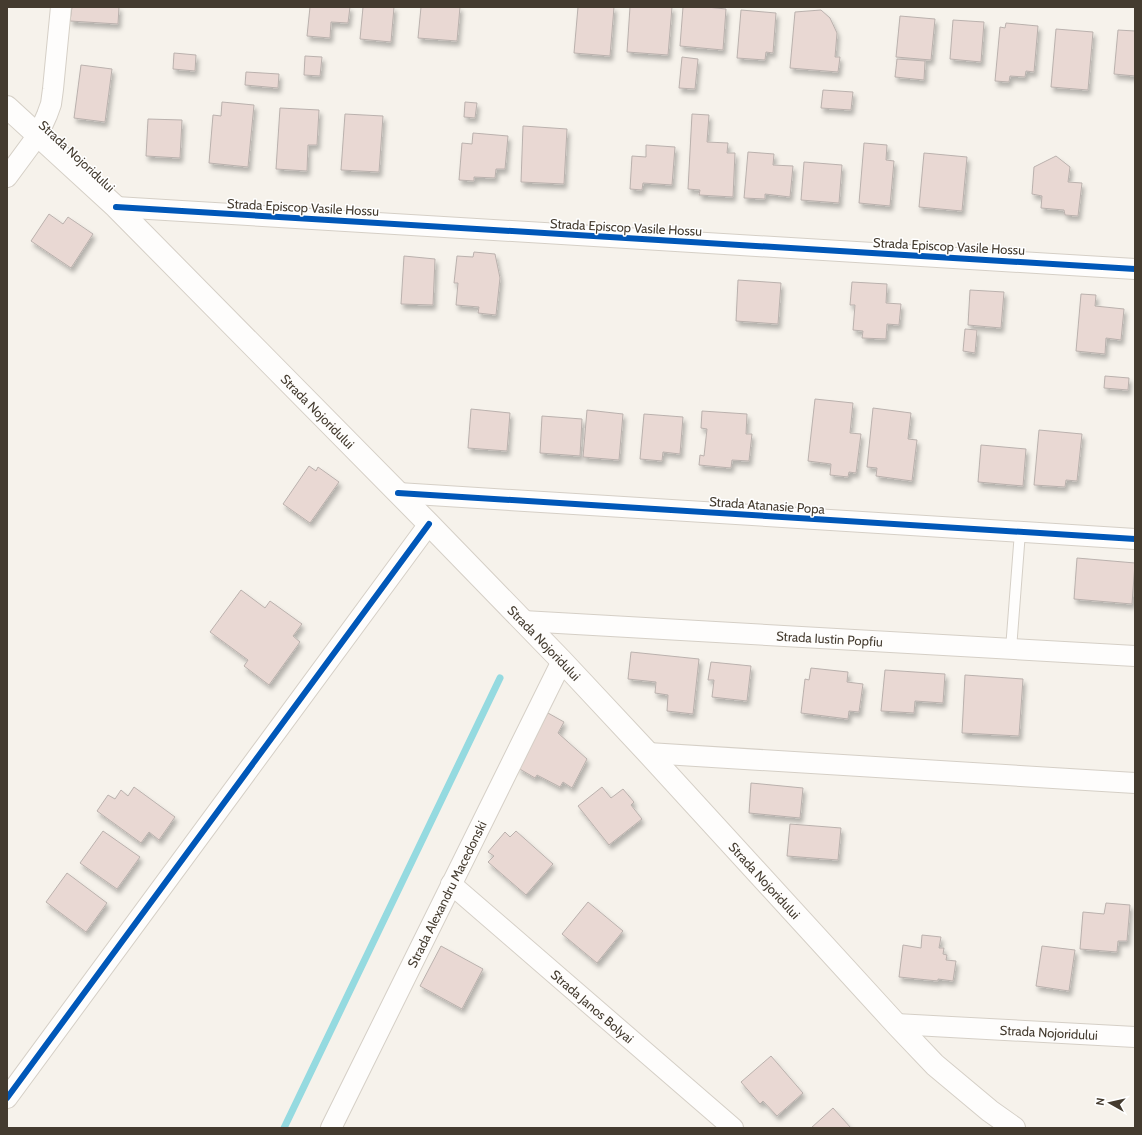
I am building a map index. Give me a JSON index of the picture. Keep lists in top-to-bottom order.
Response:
{
  "streets": {
    "main road": ["Strada Nojoridului"],
    "street": [
      "Strada Episcop Vasile Hossu",
      "Strada Atanasie Popa",
      "Strada Iustin Popfiu",
      "Strada Alexandru Macedonski",
      "Strada Janos Bolyai"
    ]
  },
  "crossings": [
    ["Strada Nojoridului", "Strada Episcop Vasile Hossu"],
    ["Strada Nojoridului", "Strada Atanasie Popa"],
    ["Strada Nojoridului", "Strada Iustin Popfiu"],
    ["Strada Nojoridului", "Strada Alexandru Macedonski"],
    ["Strada Alexandru Macedonski", "Strada Janos Bolyai"]
  ],
  "north": "left"
}
